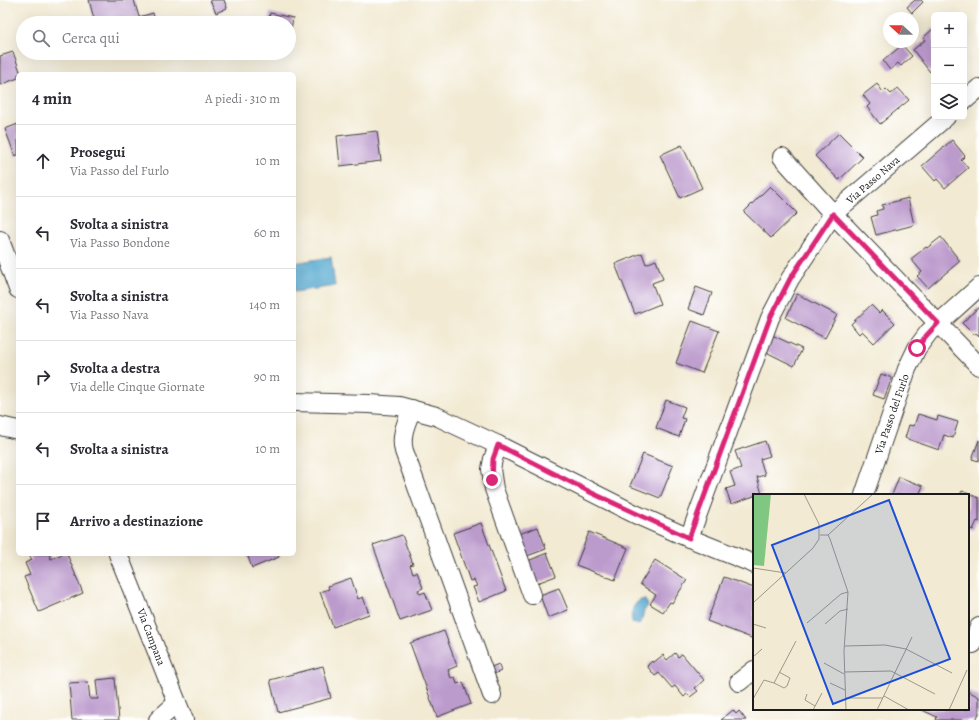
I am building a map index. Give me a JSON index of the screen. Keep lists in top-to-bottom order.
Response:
{
  "streets": {
    "street": ["Via Passo Nava", "Via Passo del Furlo", "Via Campana"]
  },
  "north": "left",
  "page": {
    "map_buttons": ["+", "−"],
    "search": "Cerca qui",
    "heading": ["4 min", "A piedi · 310 m"],
    "list": [
      ["Prosegui", "Via Passo del Furlo", "10 m"],
      ["Svolta a sinistra", "Via Passo Bondone", "60 m"],
      ["Svolta a sinistra", "Via Passo Nava", "140 m"],
      ["Svolta a destra", "Via delle Cinque Giornate", "90 m"],
      ["Svolta a sinistra", "10 m"],
      "Arrivo a destinazione"
    ]
  }
}
